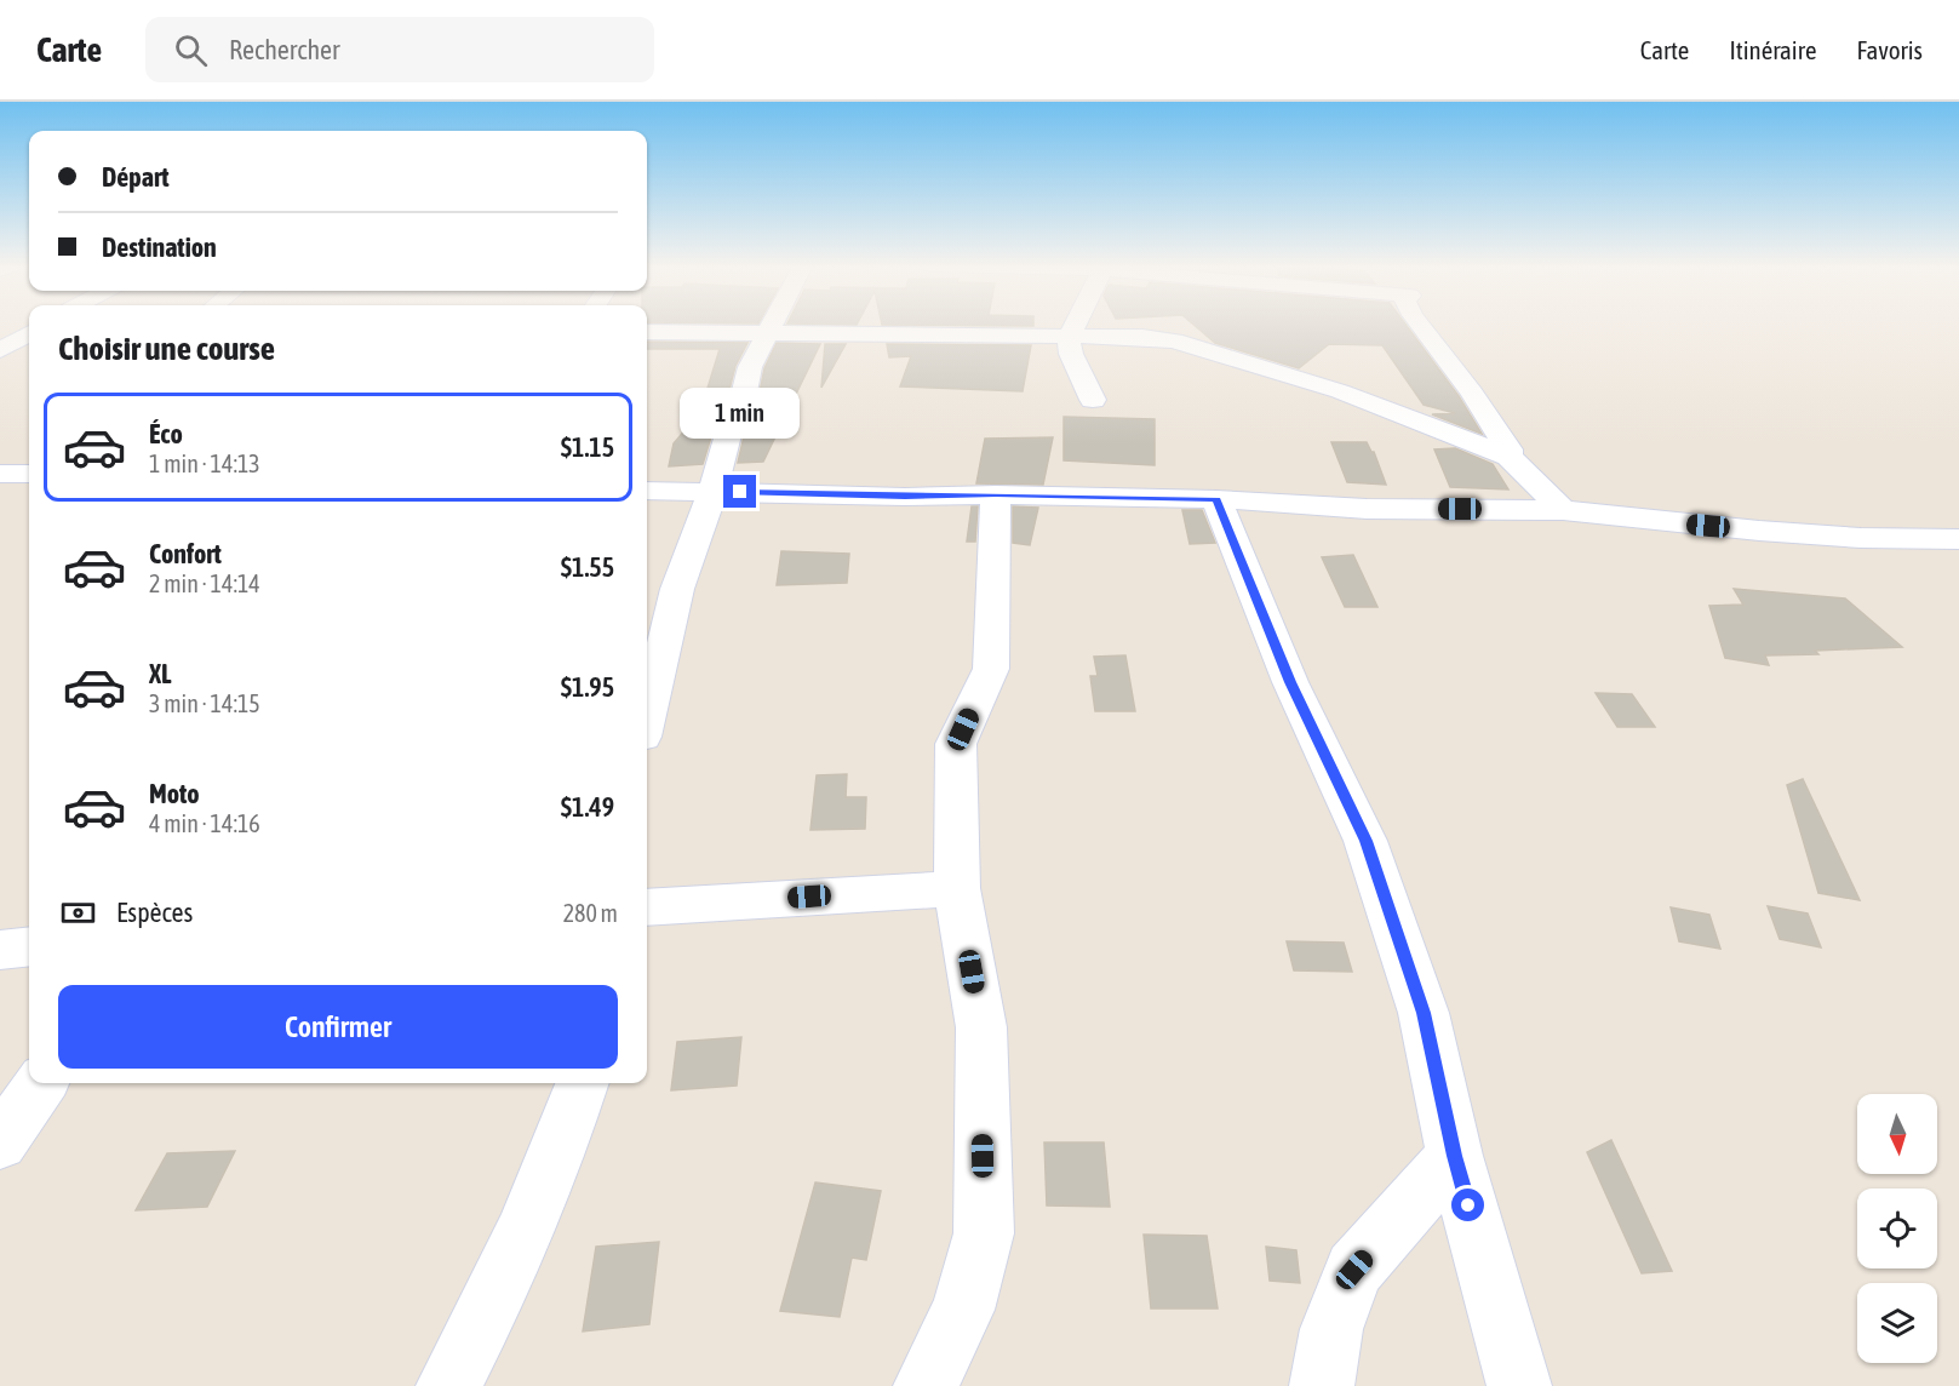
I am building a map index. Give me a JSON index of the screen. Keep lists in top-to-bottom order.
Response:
{
  "north": "bottom",
  "page": {
    "header": "Carte",
    "search": "Rechercher",
    "nav": ["Carte", "Itinéraire", "Favoris"],
    "banner": ["Départ", "Destination"],
    "heading": "Choisir une course",
    "bubble": "1 min",
    "list": [
      {
        "name": "Éco",
        "note": "1 min · 14:13",
        "value": "$1.15"
      },
      {
        "name": "Confort",
        "note": "2 min · 14:14",
        "value": "$1.55"
      },
      {
        "name": "XL",
        "note": "3 min · 14:15",
        "value": "$1.95"
      },
      {
        "name": "Moto",
        "note": "4 min · 14:16",
        "value": "$1.49"
      }
    ],
    "pay": ["Espèces", "280 m"],
    "buttons": "Confirmer"
  }
}
